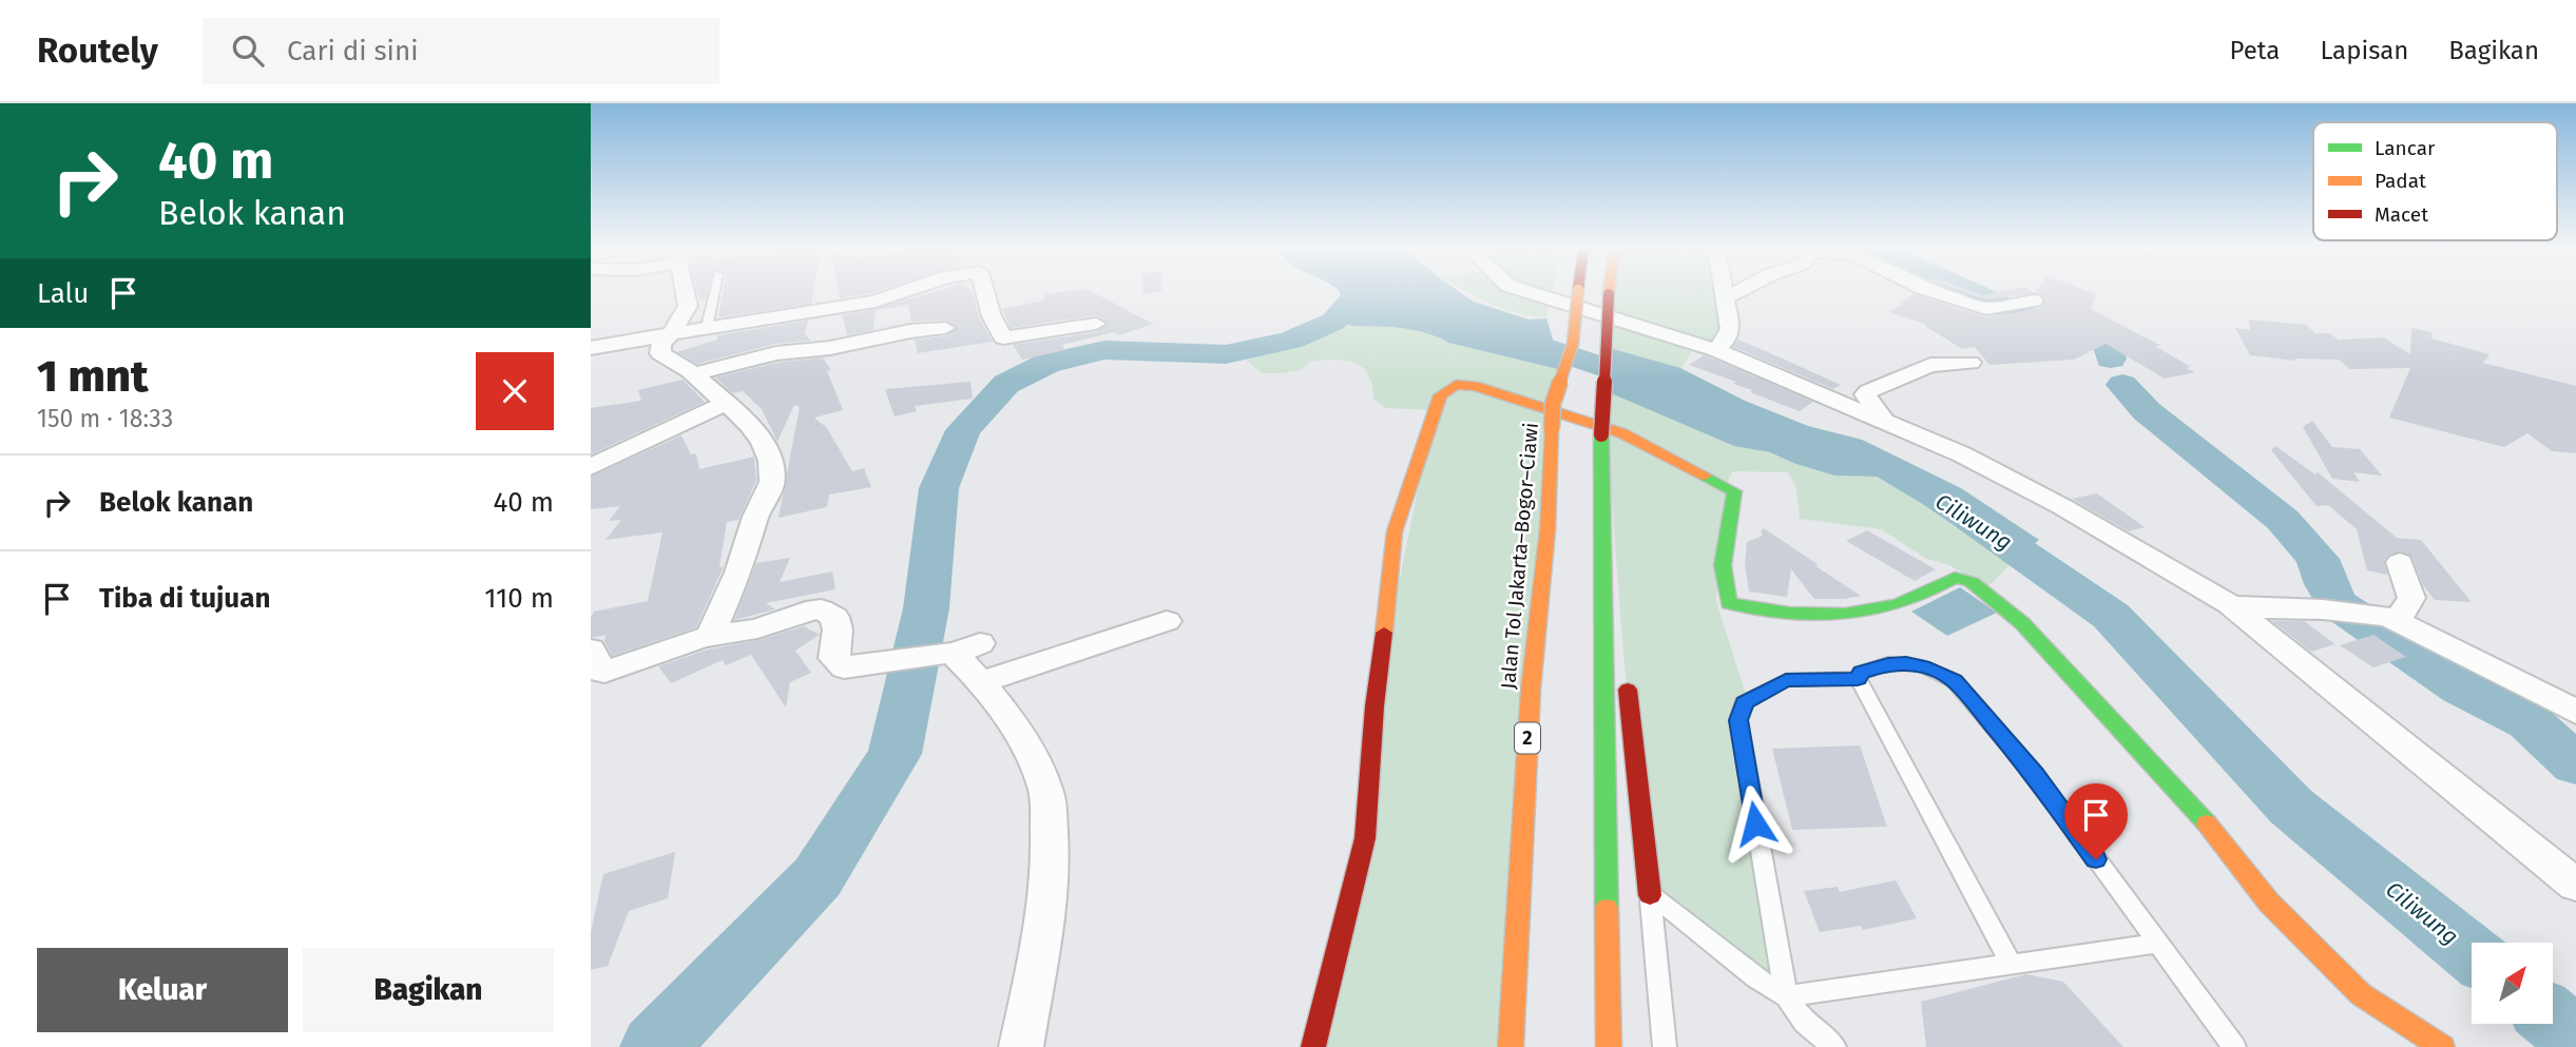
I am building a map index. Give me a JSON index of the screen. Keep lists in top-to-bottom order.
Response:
{
  "streets": {
    "main road": ["Jalan Tol Jakarta–Bogor–Ciawi", "2"]
  },
  "water": ["Ciliwung"],
  "legend": ["Lancar", "Padat", "Macet"],
  "north": "top right",
  "page": {
    "header": "Routely",
    "search": "Cari di sini",
    "nav": ["Peta", "Lapisan", "Bagikan"],
    "turn": ["40 m", "Belok kanan"],
    "then": "Lalu",
    "heading": ["1 mnt", "150 m · 18:33"],
    "list": [
      {
        "name": "Belok kanan",
        "value": "40 m"
      },
      {
        "name": "Tiba di tujuan",
        "value": "110 m"
      }
    ],
    "buttons": ["Keluar", "Bagikan"]
  }
}
